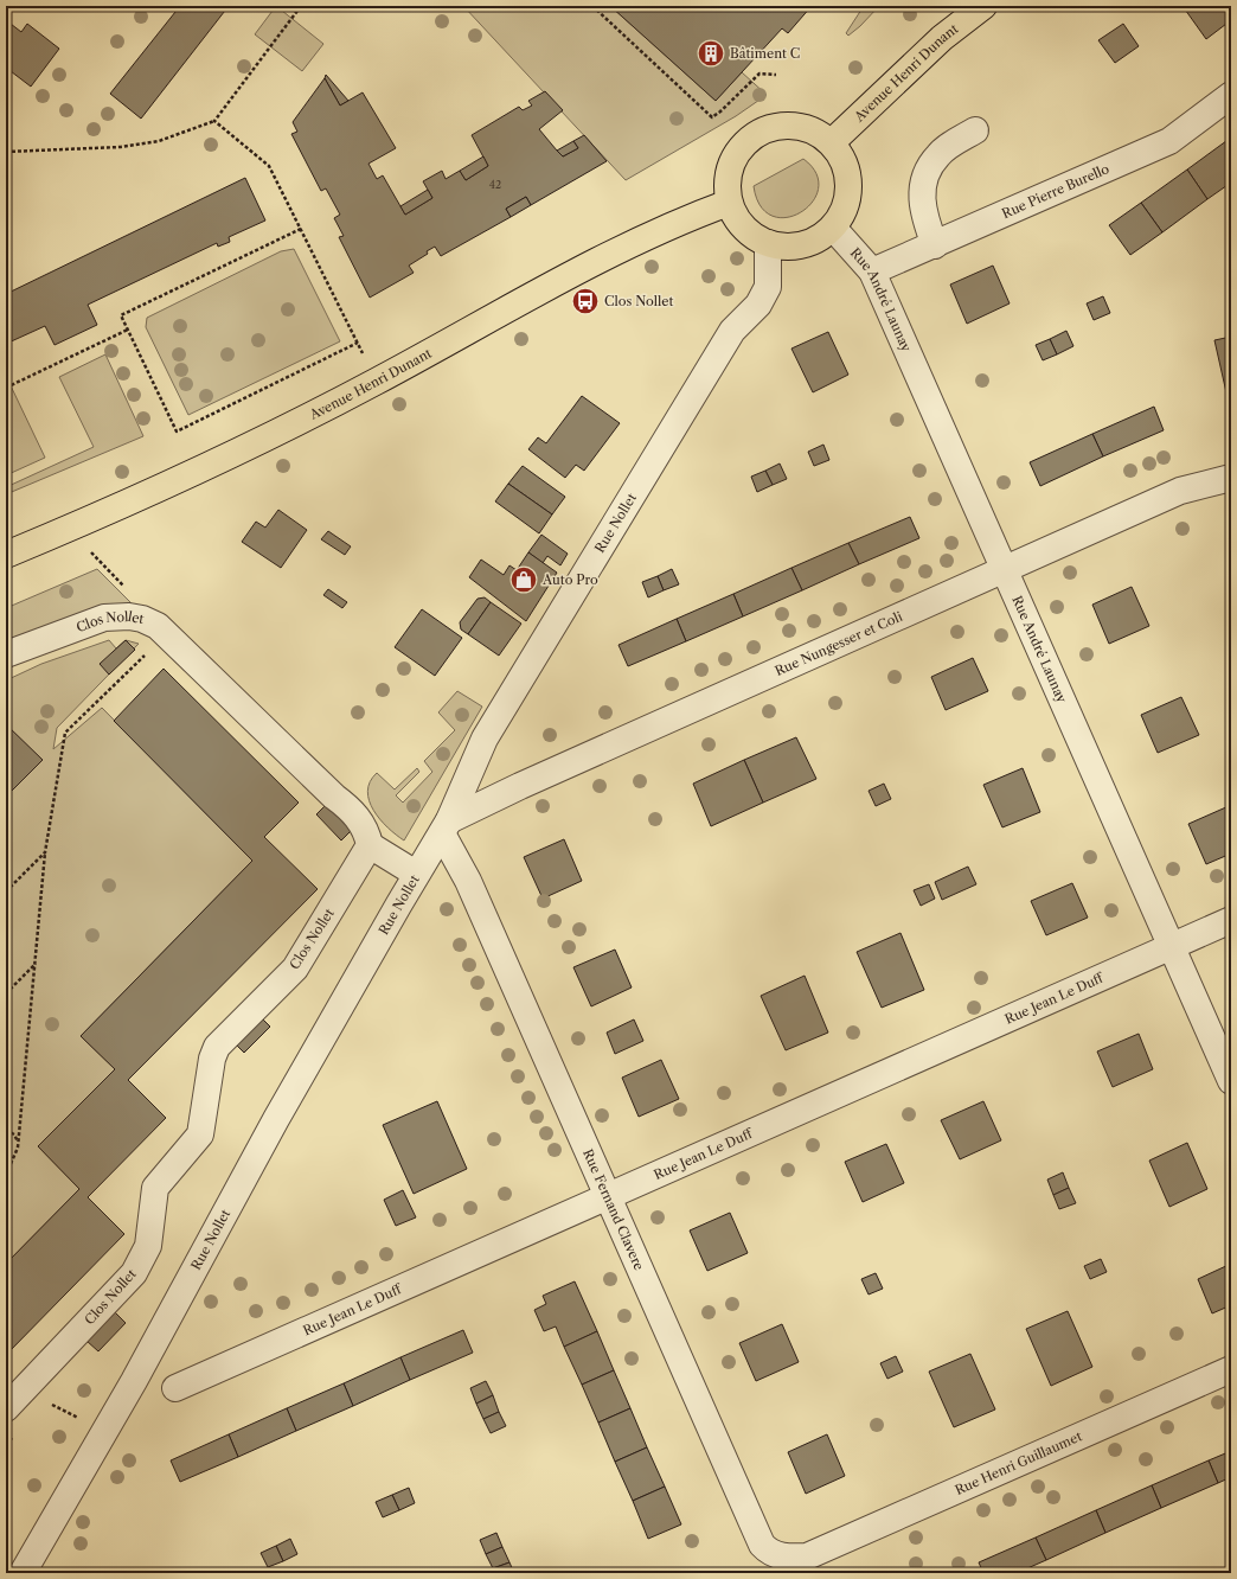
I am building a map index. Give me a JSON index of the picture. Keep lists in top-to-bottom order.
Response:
{
  "streets": {
    "main road": ["Avenue Henri Dunant"],
    "street": [
      "Rue Pierre Burello",
      "Rue André Launay",
      "Rue Nollet",
      "Clos Nollet",
      "Rue Nungesser et Coli",
      "Rue Jean Le Duff",
      "Rue Fernand Clavere",
      "Rue Henri Guillaumet"
    ]
  },
  "crossings": [
    ["Avenue Henri Dunant", "Rue André Launay"],
    ["Avenue Henri Dunant", "Rue Nollet"],
    ["Rue Pierre Burello", "Rue André Launay"],
    ["Rue André Launay", "Rue Nollet"],
    ["Rue André Launay", "Rue Nungesser et Coli"],
    ["Rue André Launay", "Rue Jean Le Duff"],
    ["Rue Nollet", "Rue Nungesser et Coli"],
    ["Rue Nollet", "Rue Fernand Clavere"],
    ["Rue Nungesser et Coli", "Rue Fernand Clavere"],
    ["Rue Jean Le Duff", "Rue Fernand Clavere"],
    ["Rue Fernand Clavere", "Rue Henri Guillaumet"]
  ],
  "places": {
    "building": ["Bâtiment C"],
    "bus stop": ["Clos Nollet"],
    "shop": ["Auto Pro"]
  },
  "house_numbers": ["42"]
}
